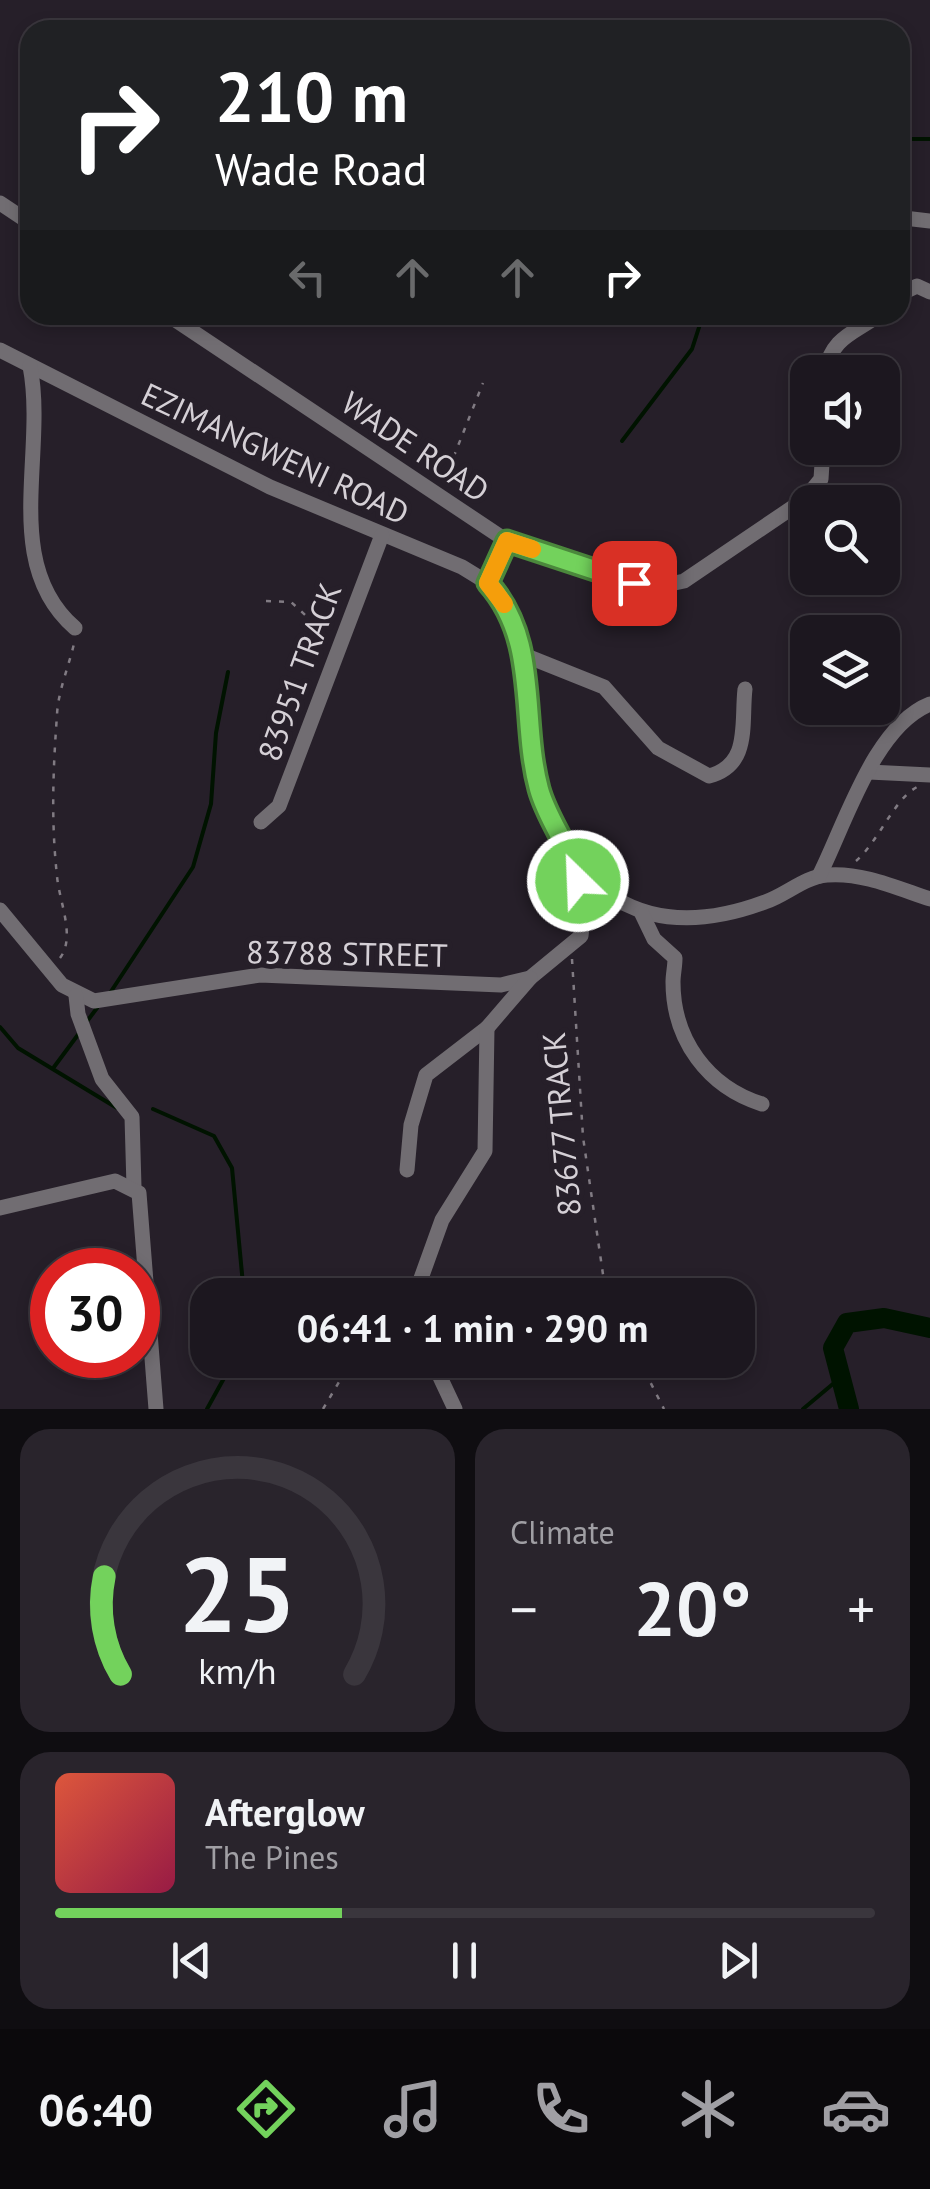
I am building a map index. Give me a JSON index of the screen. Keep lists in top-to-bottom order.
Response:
{
  "streets": {
    "street": [
      "WADE ROAD",
      "EZIMANGWENI ROAD",
      "83951 TRACK",
      "83788 STREET"
    ],
    "path": ["83677 TRACK"]
  },
  "crossings": [
    ["EZIMANGWENI ROAD", "83951 TRACK"],
    ["83788 STREET", "83677 TRACK"]
  ],
  "page": {
    "turn": ["210 m", "Wade Road"],
    "limit": "30",
    "trip": "06:41 · 1 min · 290 m",
    "tile": "Climate",
    "heat": ["−", "20°", "+"],
    "song": ["Afterglow", "The Pines"],
    "tabs": "06:40",
    "gauge": ["25", "km/h"]
  }
}
